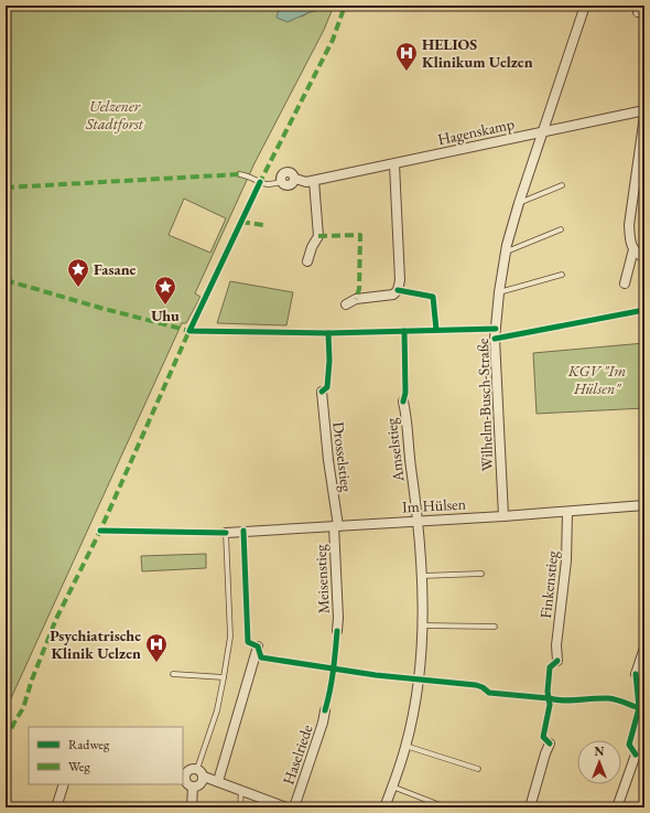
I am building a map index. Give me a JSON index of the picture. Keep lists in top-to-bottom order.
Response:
{
  "streets": {
    "street": [
      "Hagenskamp",
      "Wilhelm-Busch-Straße",
      "Amselstieg",
      "Drosselstieg",
      "Im Hülsen",
      "Meisenstieg",
      "Finkenstieg",
      "Haselriede"
    ]
  },
  "crossings": [
    ["Hagenskamp", "Wilhelm-Busch-Straße"],
    ["Wilhelm-Busch-Straße", "Im Hülsen"],
    ["Amselstieg", "Im Hülsen"],
    ["Drosselstieg", "Im Hülsen"],
    ["Drosselstieg", "Meisenstieg"],
    ["Im Hülsen", "Meisenstieg"],
    ["Im Hülsen", "Finkenstieg"]
  ],
  "parks": ["Uelzener Stadtforst", "KGV \"Im Hülsen\""],
  "places": {
    "hospital": ["HELIOS Klinikum Uelzen", "Psychiatrische Klinik Uelzen"],
    "place": ["Fasane", "Uhu"]
  },
  "legend": ["Radweg", "Weg"],
  "north": "top"
}
